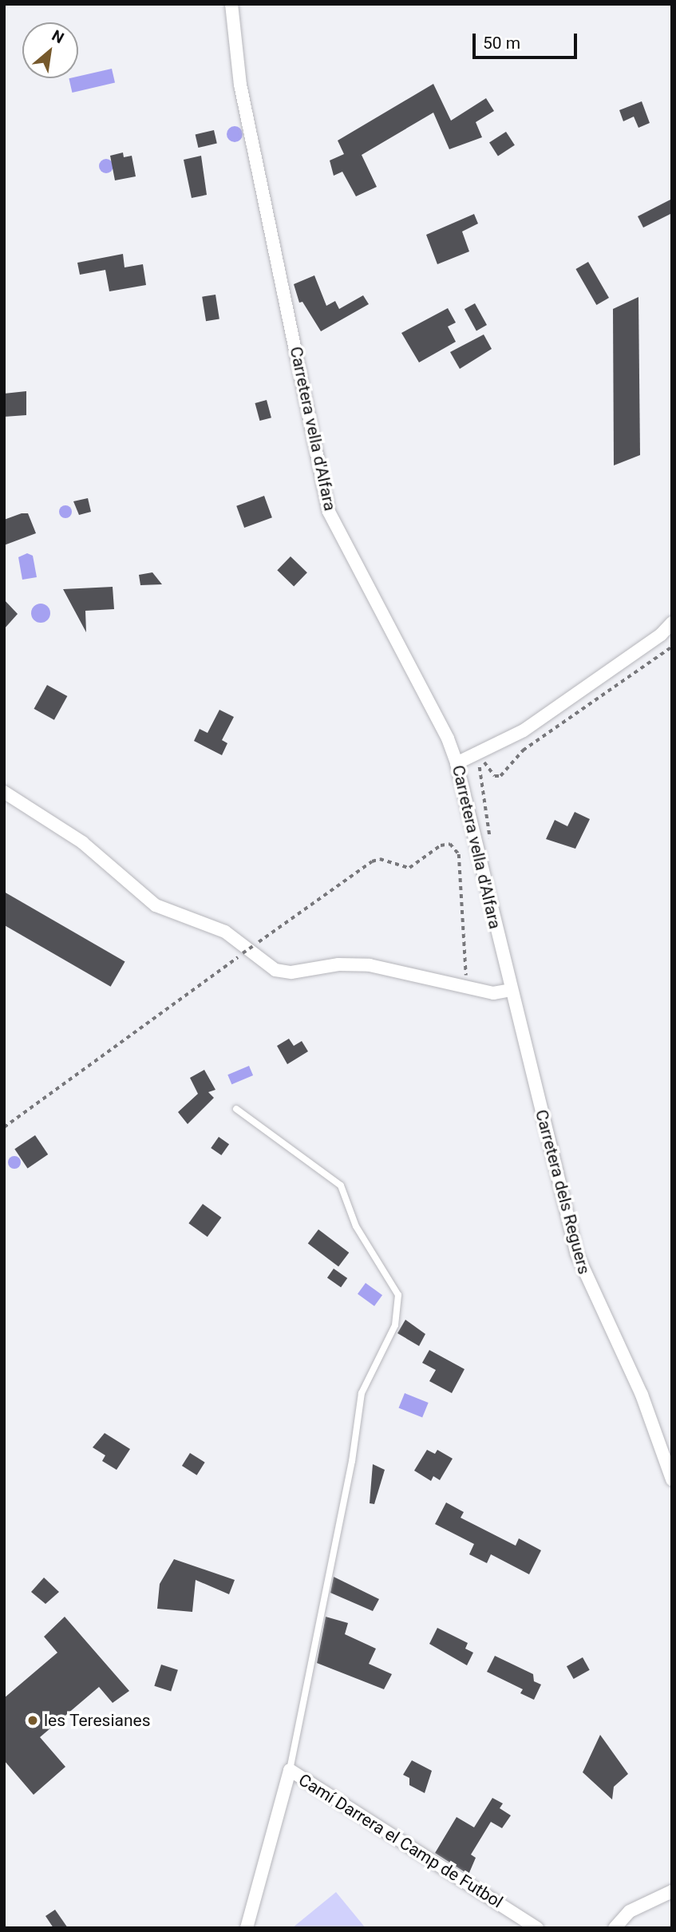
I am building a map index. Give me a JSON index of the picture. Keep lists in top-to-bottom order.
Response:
{
  "streets": {
    "street": ["Carretera vella d'Alfara", "Carretera dels Reguers", "Camí Darrera el Camp de Futbol"]
  },
  "crossings": [
    ["Carretera vella d'Alfara", "Carretera dels Reguers"]
  ],
  "places": ["les Teresianes"],
  "scale_bar": "50 m",
  "north": "top right"
}
